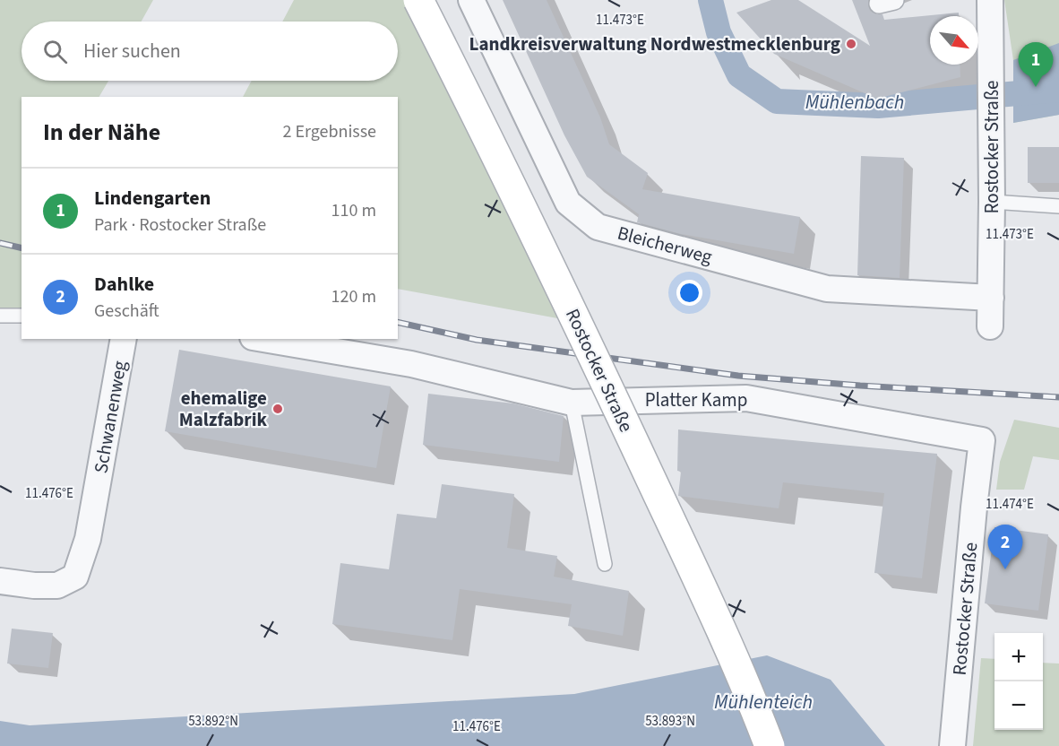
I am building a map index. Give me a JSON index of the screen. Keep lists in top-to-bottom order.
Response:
{
  "streets": {
    "main road": ["Rostocker Straße"],
    "street": ["Bleicherweg", "Platter Kamp", "Schwanenweg"]
  },
  "crossings": [
    ["Rostocker Straße", "Bleicherweg"],
    ["Rostocker Straße", "Platter Kamp"]
  ],
  "water": ["Mühlenbach", "Mühlenteich"],
  "places": ["Landkreisverwaltung Nordwestmecklenburg", "ehemalige Malzfabrik"],
  "north": "bottom right",
  "page": {
    "search": "Hier suchen",
    "pins": ["1", "2"],
    "heading": ["In der Nähe", "2 Ergebnisse"],
    "list": [
      {
        "mark": "1",
        "name": "Lindengarten",
        "note": "Park · Rostocker Straße",
        "value": "110 m"
      },
      {
        "mark": "2",
        "name": "Dahlke",
        "note": "Geschäft",
        "value": "120 m"
      }
    ],
    "map_buttons": ["+", "−"]
  },
  "coordinates": [
    "11.473°E",
    "11.476°E",
    "11.474°E",
    "53.892°N",
    "53.893°N"
  ]
}
